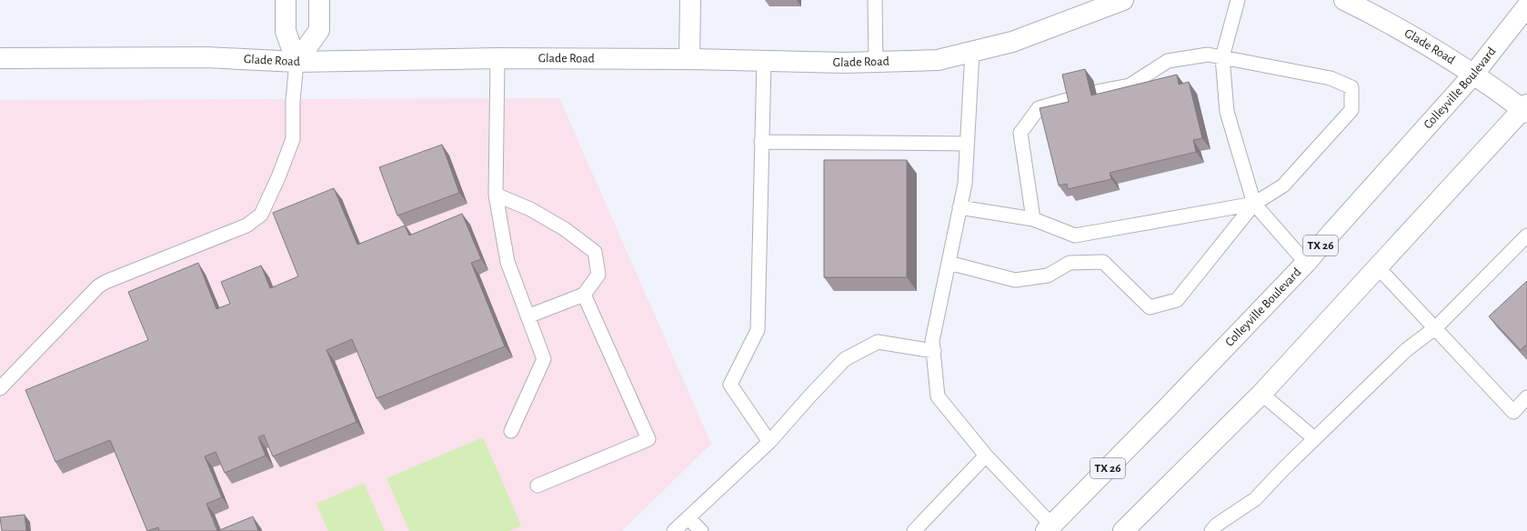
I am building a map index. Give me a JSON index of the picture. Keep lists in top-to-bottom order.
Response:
{
  "streets": {
    "main road": ["Glade Road", "Colleyville Boulevard", "TX 26"]
  },
  "crossings": [
    ["Glade Road", "Colleyville Boulevard"]
  ]
}
